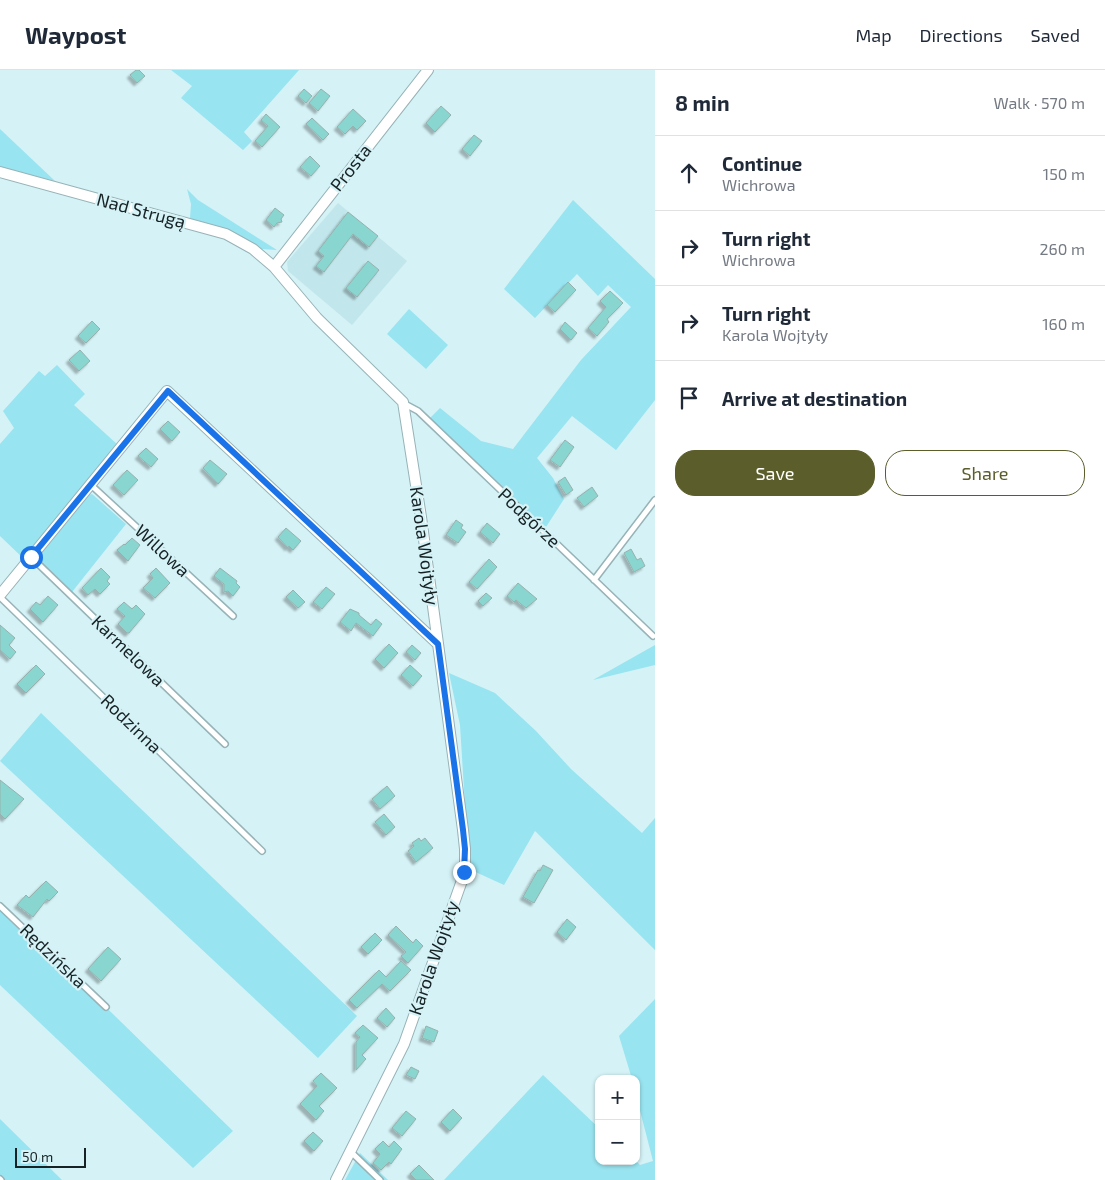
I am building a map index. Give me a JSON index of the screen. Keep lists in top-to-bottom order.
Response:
{
  "streets": {
    "street": ["Prosta", "Nad Strugą", "Karola Wojtyły"],
    "lane": [
      "Podgórze",
      "Willowa",
      "Karmelowa",
      "Rodzinna",
      "Rędzińska"
    ]
  },
  "crossings": [
    ["Prosta", "Nad Strugą"],
    ["Podgórze", "Karola Wojtyły"]
  ],
  "scale_bar": "50 m",
  "page": {
    "header": "Waypost",
    "nav": ["Map", "Directions", "Saved"],
    "heading": ["8 min", "Walk · 570 m"],
    "list": [
      ["Continue", "Wichrowa", "150 m"],
      ["Turn right", "Wichrowa", "260 m"],
      ["Turn right", "Karola Wojtyły", "160 m"],
      "Arrive at destination"
    ],
    "buttons": ["Save", "Share"],
    "map_buttons": ["+", "−"],
    "scale": "50 m"
  }
}
